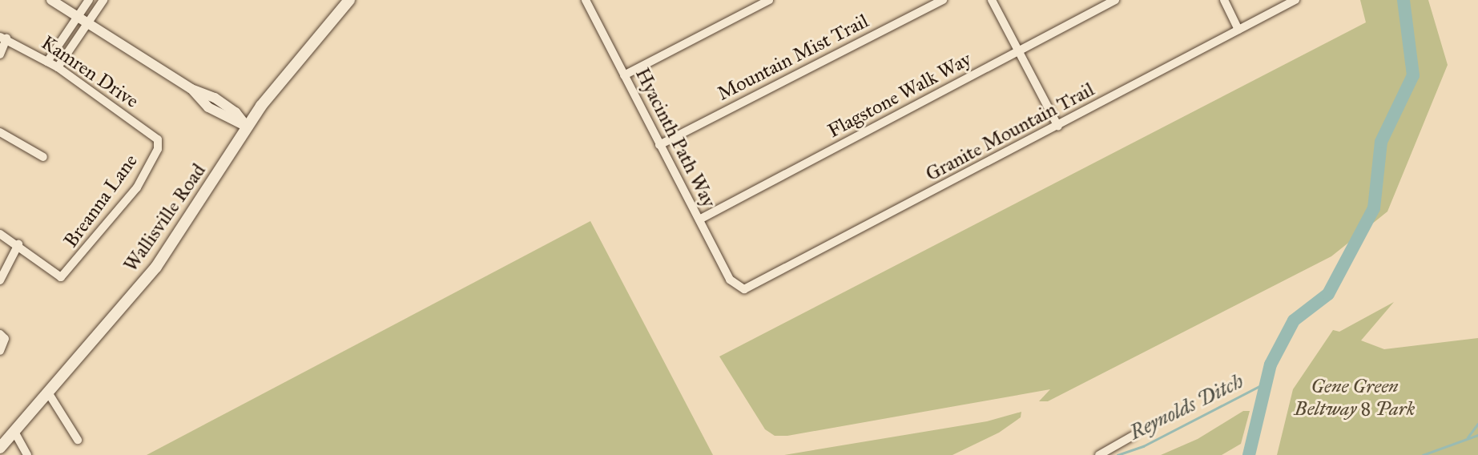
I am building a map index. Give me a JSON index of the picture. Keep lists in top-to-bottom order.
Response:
{
  "streets": {
    "main road": ["Wallisville Road"],
    "street": [
      "Mountain Mist Trail",
      "Kamren Drive",
      "Flagstone Walk Way",
      "Granite Mountain Trail",
      "Hyacinth Path Way",
      "Breanna Lane"
    ]
  },
  "crossings": [
    ["Mountain Mist Trail", "Hyacinth Path Way"],
    ["Kamren Drive", "Breanna Lane"],
    ["Flagstone Walk Way", "Hyacinth Path Way"],
    ["Granite Mountain Trail", "Hyacinth Path Way"]
  ],
  "water": ["Reynolds Ditch"],
  "parks": ["Gene Green Beltway 8 Park"]
}
